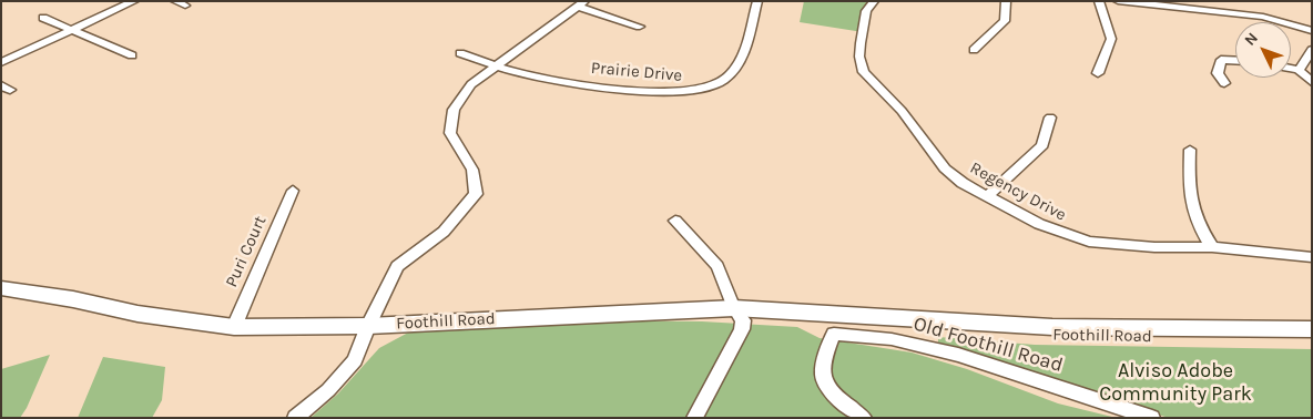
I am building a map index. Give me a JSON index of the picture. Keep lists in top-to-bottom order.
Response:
{
  "streets": {
    "main road": ["Foothill Road"],
    "street": [
      "Prairie Drive",
      "Regency Drive",
      "Puri Court",
      "Old Foothill Road"
    ]
  },
  "crossings": [
    ["Puri Court", "Foothill Road"]
  ],
  "parks": ["Alviso Adobe Community Park"],
  "north": "top left"
}
